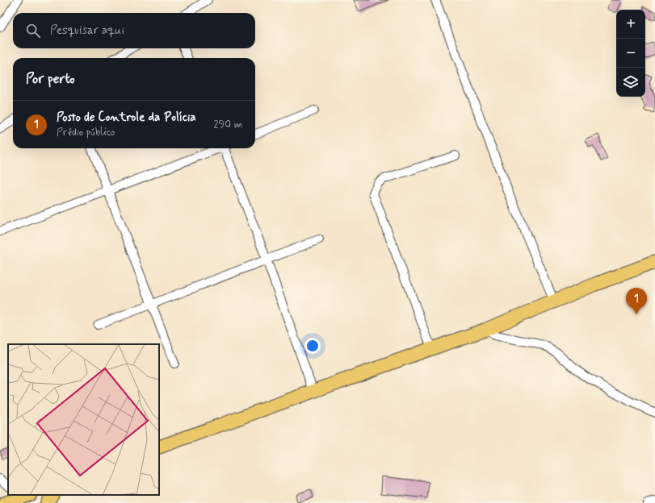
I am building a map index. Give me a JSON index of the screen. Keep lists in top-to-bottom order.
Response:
{
  "page": {
    "map_buttons": ["+", "−"],
    "search": "Pesquisar aqui",
    "heading": "Por perto",
    "list": [
      {
        "mark": "1",
        "name": "Posto de Controle da Polícia",
        "note": "Prédio público",
        "value": "290 m"
      }
    ],
    "pins": "1"
  }
}
